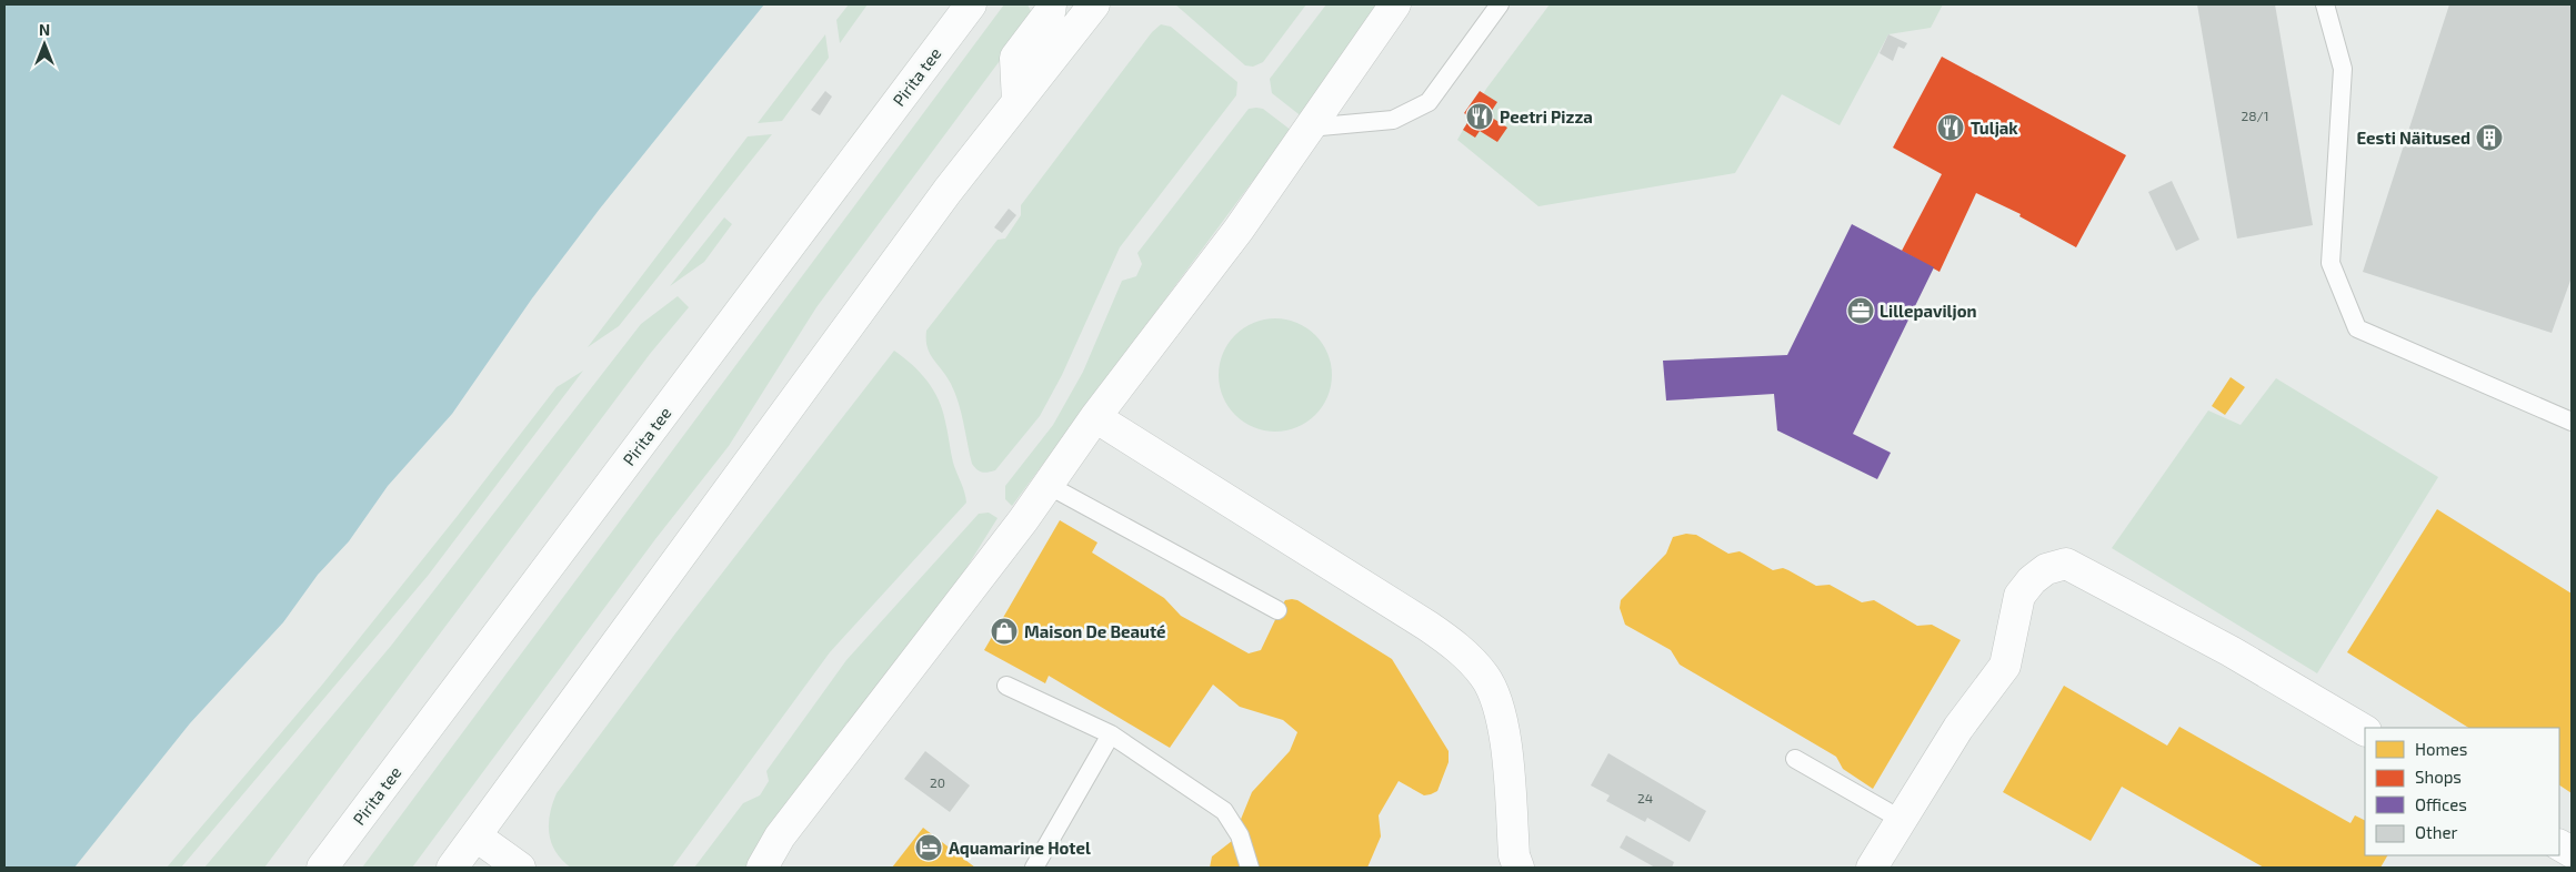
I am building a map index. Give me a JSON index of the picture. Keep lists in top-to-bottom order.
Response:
{
  "streets": {
    "street": ["Pirita tee"]
  },
  "places": {
    "restaurant": ["Peetri Pizza", "Tuljak"],
    "building": ["Eesti Näitused"],
    "office": ["Lillepaviljon"],
    "shop": ["Maison De Beauté"],
    "hotel": ["Aquamarine Hotel"]
  },
  "house_numbers": ["28/1", "20", "24"],
  "legend": [
    "Homes",
    "Shops",
    "Offices",
    "Other"
  ],
  "north": "top"
}
